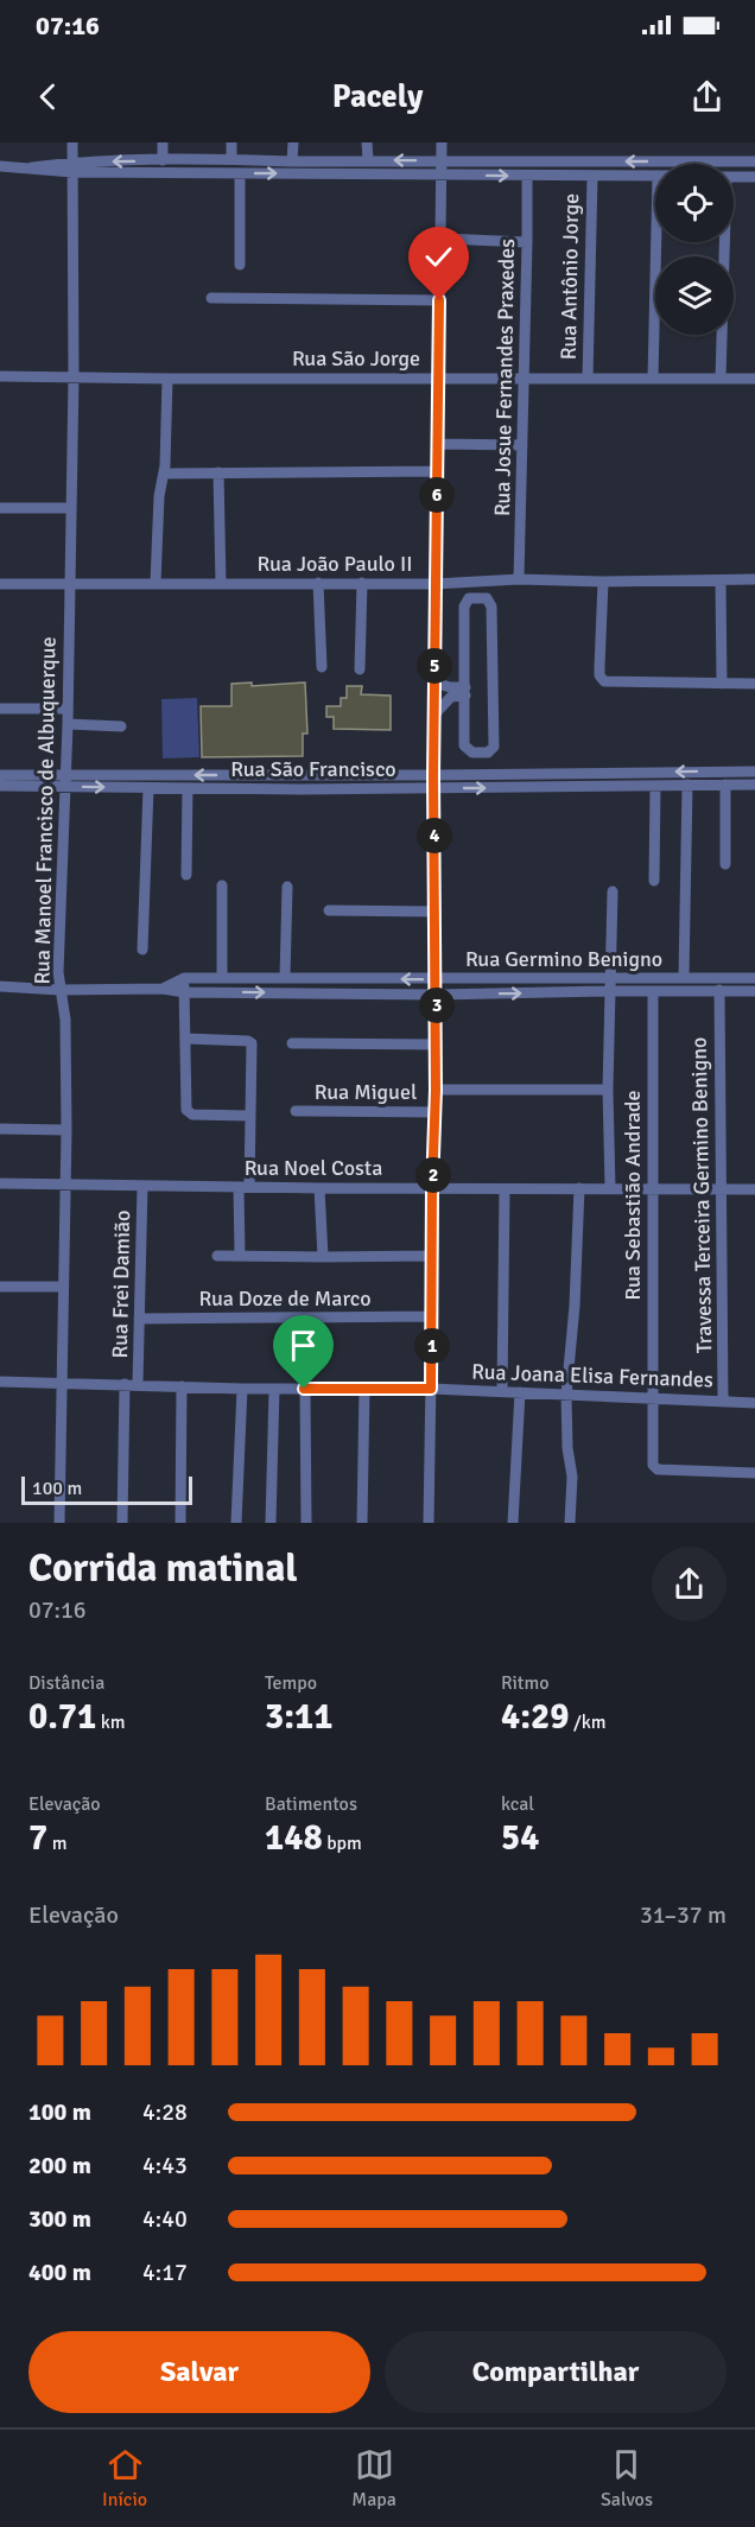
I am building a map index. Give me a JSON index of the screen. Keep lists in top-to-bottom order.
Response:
{
  "streets": {
    "street": [
      "Rua Antônio Jorge",
      "Rua São Jorge",
      "Rua Josue Fernandes Praxedes",
      "Rua João Paulo II",
      "Rua São Francisco",
      "Rua Manoel Francisco de Albuquerque",
      "Rua Germino Benigno",
      "Rua Miguel",
      "Rua Noel Costa",
      "Rua Sebastião Andrade",
      "Travessa Terceira Germino Benigno",
      "Rua Frei Damião",
      "Rua Doze de Marco",
      "Rua Joana Elisa Fernandes"
    ]
  },
  "crossings": [
    ["Rua Antônio Jorge", "Rua São Jorge"],
    ["Rua São Jorge", "Rua Josue Fernandes Praxedes"],
    ["Rua São Jorge", "Rua Manoel Francisco de Albuquerque"],
    ["Rua Josue Fernandes Praxedes", "Rua João Paulo II"],
    ["Rua João Paulo II", "Rua Manoel Francisco de Albuquerque"],
    ["Rua São Francisco", "Rua Manoel Francisco de Albuquerque"],
    ["Rua Manoel Francisco de Albuquerque", "Rua Germino Benigno"],
    ["Rua Manoel Francisco de Albuquerque", "Rua Noel Costa"],
    ["Rua Manoel Francisco de Albuquerque", "Rua Joana Elisa Fernandes"],
    ["Rua Germino Benigno", "Rua Sebastião Andrade"],
    ["Rua Germino Benigno", "Travessa Terceira Germino Benigno"],
    ["Rua Noel Costa", "Rua Sebastião Andrade"],
    ["Rua Noel Costa", "Travessa Terceira Germino Benigno"],
    ["Rua Noel Costa", "Rua Frei Damião"],
    ["Rua Sebastião Andrade", "Rua Joana Elisa Fernandes"],
    ["Travessa Terceira Germino Benigno", "Rua Joana Elisa Fernandes"],
    ["Rua Frei Damião", "Rua Doze de Marco"],
    ["Rua Frei Damião", "Rua Joana Elisa Fernandes"]
  ],
  "scale_bar": "100 m",
  "page": {
    "status": "07:16",
    "header": "Pacely",
    "pins": [
      "6",
      "5",
      "4",
      "3",
      "2",
      "1"
    ],
    "scale": "100 m",
    "heading": ["Corrida matinal", "07:16"],
    "stats": [
      ["Distância", "0.71 km"],
      ["Tempo", "3:11"],
      ["Ritmo", "4:29 /km"],
      ["Elevação", "7 m"],
      ["Batimentos", "148 bpm"],
      ["kcal", "54"]
    ],
    "chart": ["Elevação", "31–37 m"],
    "list": [
      {
        "name": "100 m",
        "note": "4:28"
      },
      {
        "name": "200 m",
        "note": "4:43"
      },
      {
        "name": "300 m",
        "note": "4:40"
      },
      {
        "name": "400 m",
        "note": "4:17"
      }
    ],
    "buttons": ["Salvar", "Compartilhar"],
    "tabs": ["Início", "Mapa", "Salvos"]
  }
}
